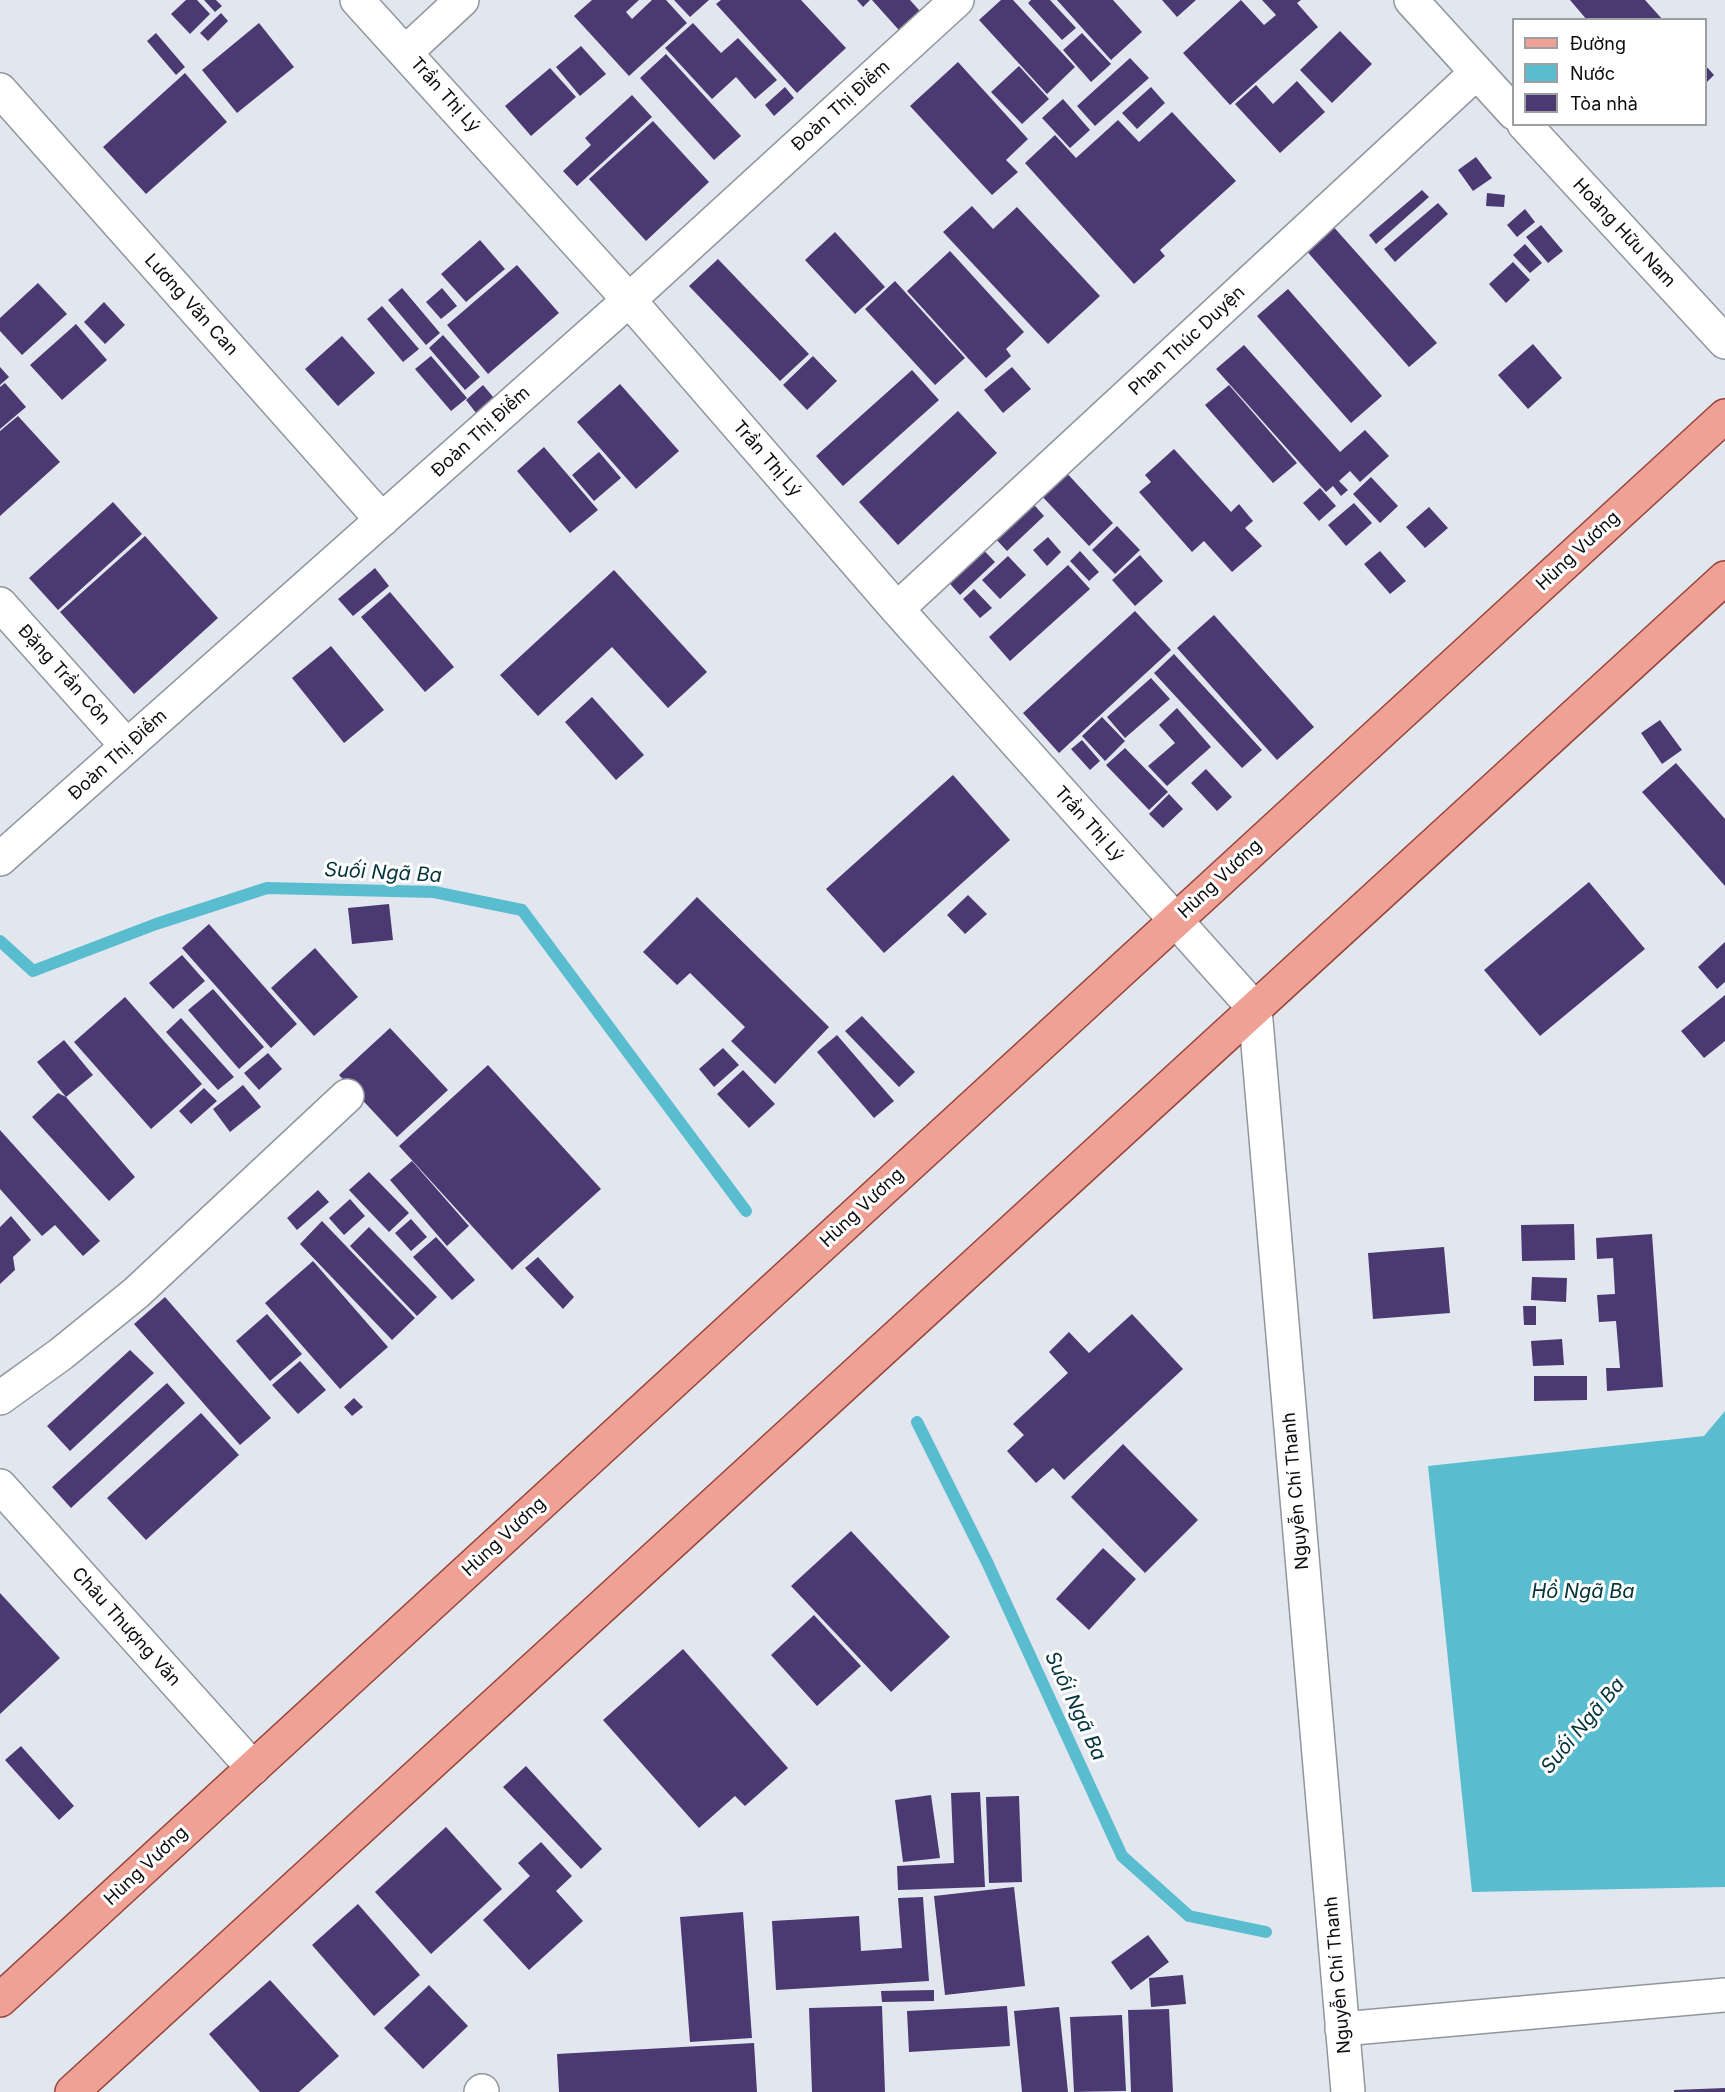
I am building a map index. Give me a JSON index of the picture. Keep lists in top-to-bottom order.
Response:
{
  "streets": {
    "main road": ["Hùng Vương"],
    "street": [
      "Trần Thị Lý",
      "Đoàn Thị Điểm",
      "Hoàng Hữu Nam",
      "Lương Văn Can",
      "Phan Thúc Duyện",
      "Đặng Trần Côn",
      "Nguyễn Chí Thanh",
      "Châu Thượng Văn"
    ]
  },
  "crossings": [
    ["Trần Thị Lý", "Đoàn Thị Điểm"],
    ["Trần Thị Lý", "Phan Thúc Duyện"],
    ["Trần Thị Lý", "Hùng Vương"],
    ["Đoàn Thị Điểm", "Lương Văn Can"],
    ["Đoàn Thị Điểm", "Đặng Trần Côn"],
    ["Hùng Vương", "Châu Thượng Văn"]
  ],
  "water": ["Suối Ngã Ba", "Hồ Ngã Ba"],
  "legend": ["Đường", "Nước", "Tòa nhà"]
}
